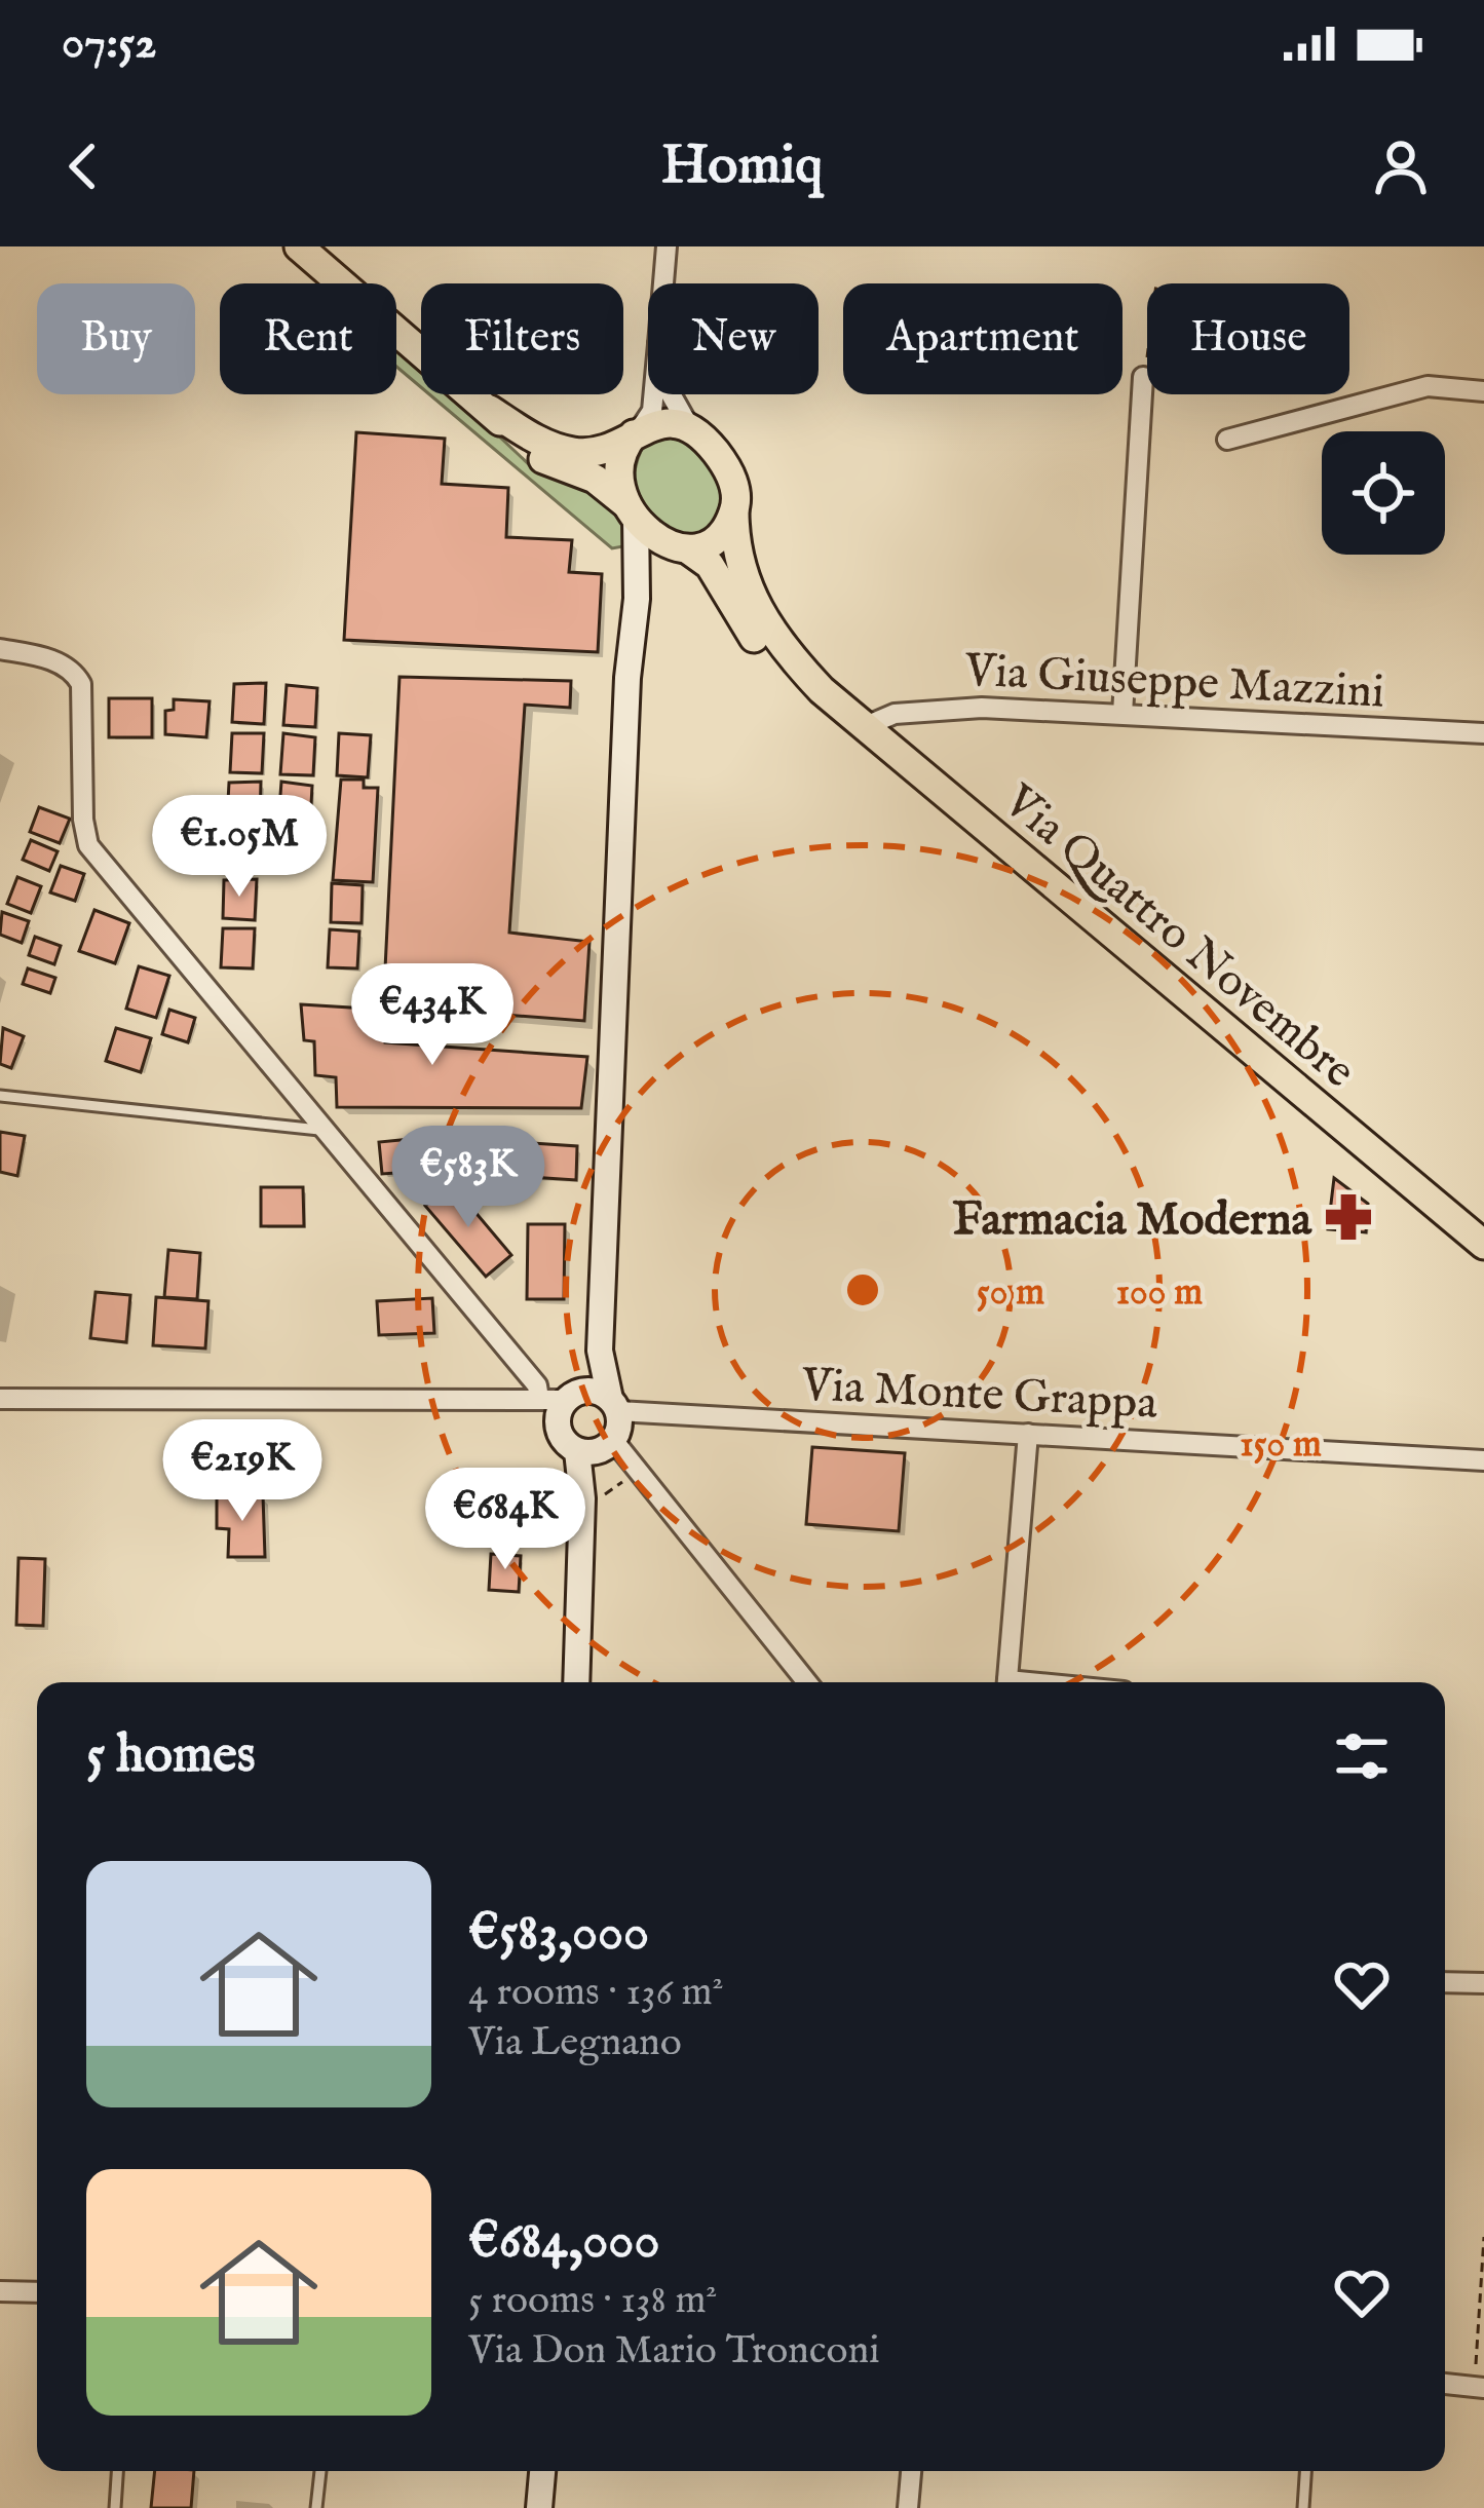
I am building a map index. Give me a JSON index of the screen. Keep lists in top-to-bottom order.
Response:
{
  "streets": {
    "main road": ["Via Quattro Novembre"],
    "street": ["Via Giuseppe Mazzini", "Via Monte Grappa"]
  },
  "crossings": [
    ["Via Giuseppe Mazzini", "Via Quattro Novembre"]
  ],
  "places": {
    "pharmacy": ["Farmacia Moderna"]
  },
  "page": {
    "status": "07:52",
    "header": "Homiq",
    "chip": [
      "Buy",
      "Rent",
      "Filters",
      "New",
      "Apartment",
      "House"
    ],
    "price": [
      "€1.05M",
      "€434K",
      "€583K",
      "€219K",
      "€684K"
    ],
    "heading": "5 homes",
    "list": [
      {
        "name": "€583,000",
        "note": "4 rooms · 136 m² · Via Legnano"
      },
      {
        "name": "€684,000",
        "note": "5 rooms · 138 m² · Via Don Mario Tronconi"
      }
    ]
  },
  "rings": ["50 m", "100 m", "150 m"]
}
